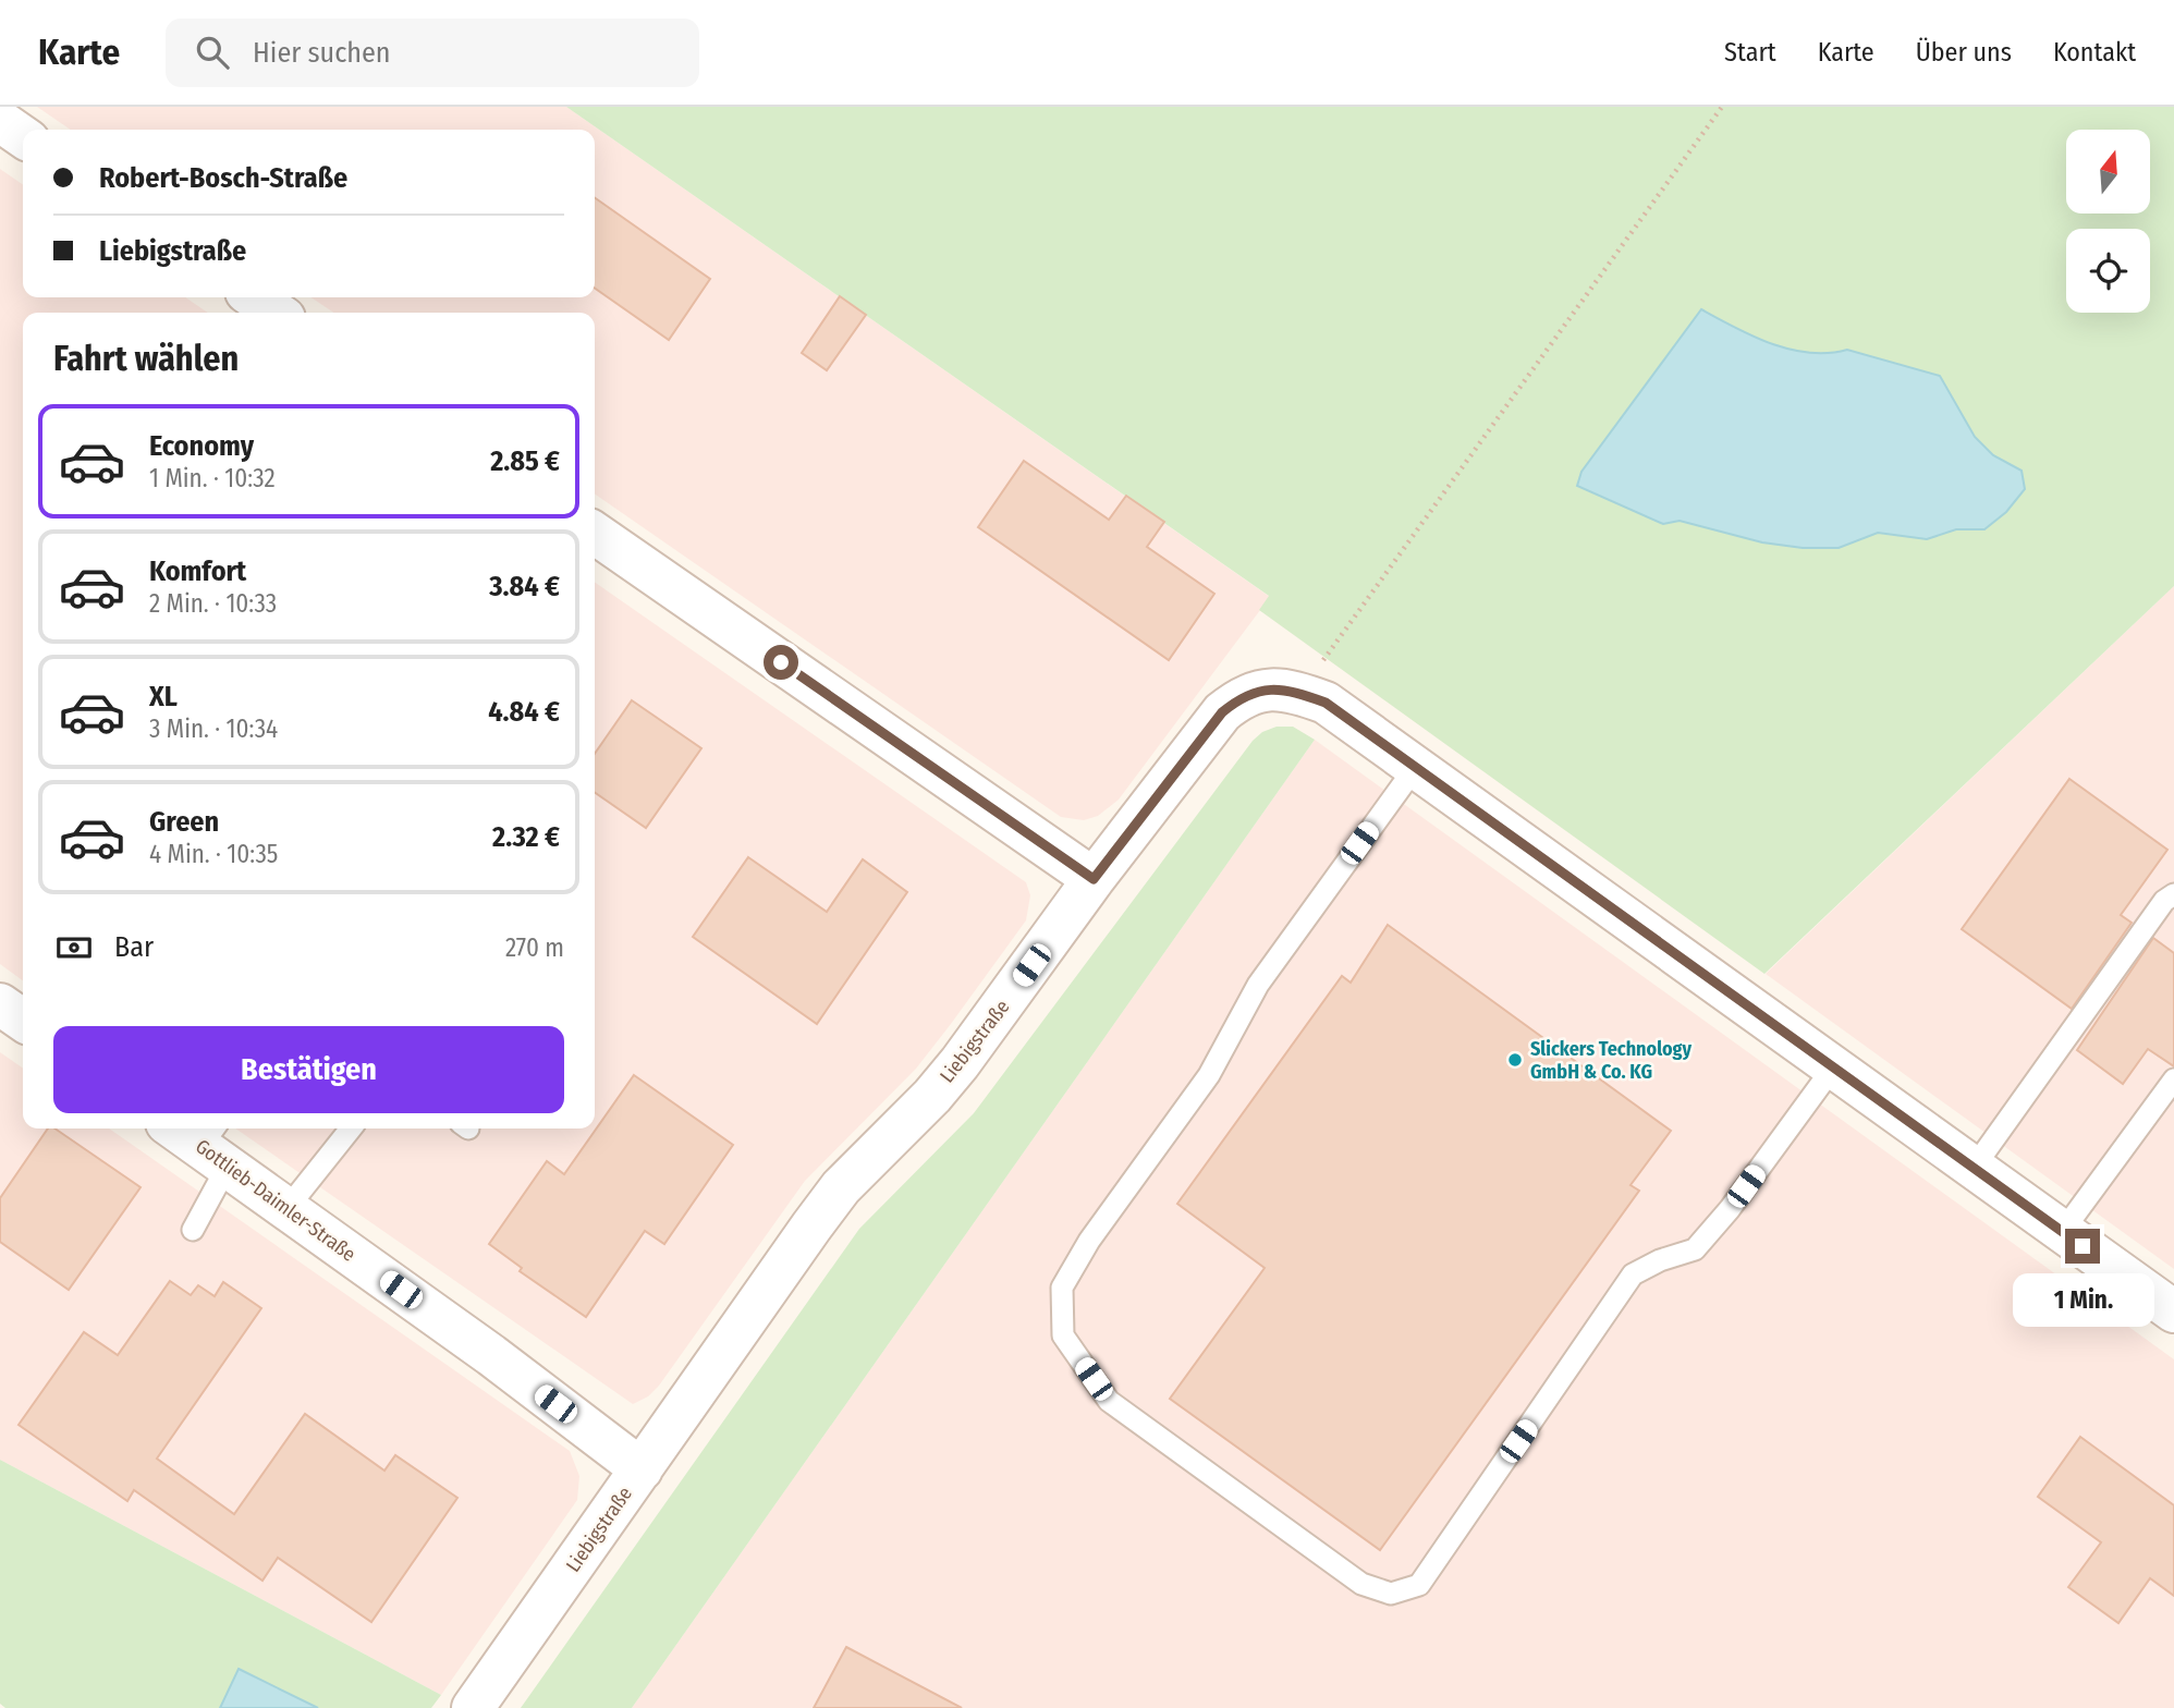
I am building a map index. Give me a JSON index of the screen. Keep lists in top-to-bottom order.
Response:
{
  "streets": {
    "street": ["Liebigstraße", "Gottlieb-Daimler-Straße"]
  },
  "crossings": [
    ["Liebigstraße", "Gottlieb-Daimler-Straße"]
  ],
  "places": ["Slickers Technology GmbH & Co. KG"],
  "north": "top",
  "page": {
    "header": "Karte",
    "search": "Hier suchen",
    "nav": [
      "Start",
      "Karte",
      "Über uns",
      "Kontakt"
    ],
    "banner": ["Robert-Bosch-Straße", "Liebigstraße"],
    "heading": "Fahrt wählen",
    "list": [
      {
        "name": "Economy",
        "note": "1 Min. · 10:32",
        "value": "2.85 €"
      },
      {
        "name": "Komfort",
        "note": "2 Min. · 10:33",
        "value": "3.84 €"
      },
      {
        "name": "XL",
        "note": "3 Min. · 10:34",
        "value": "4.84 €"
      },
      {
        "name": "Green",
        "note": "4 Min. · 10:35",
        "value": "2.32 €"
      }
    ],
    "pay": ["Bar", "270 m"],
    "buttons": "Bestätigen",
    "bubble": "1 Min."
  }
}
